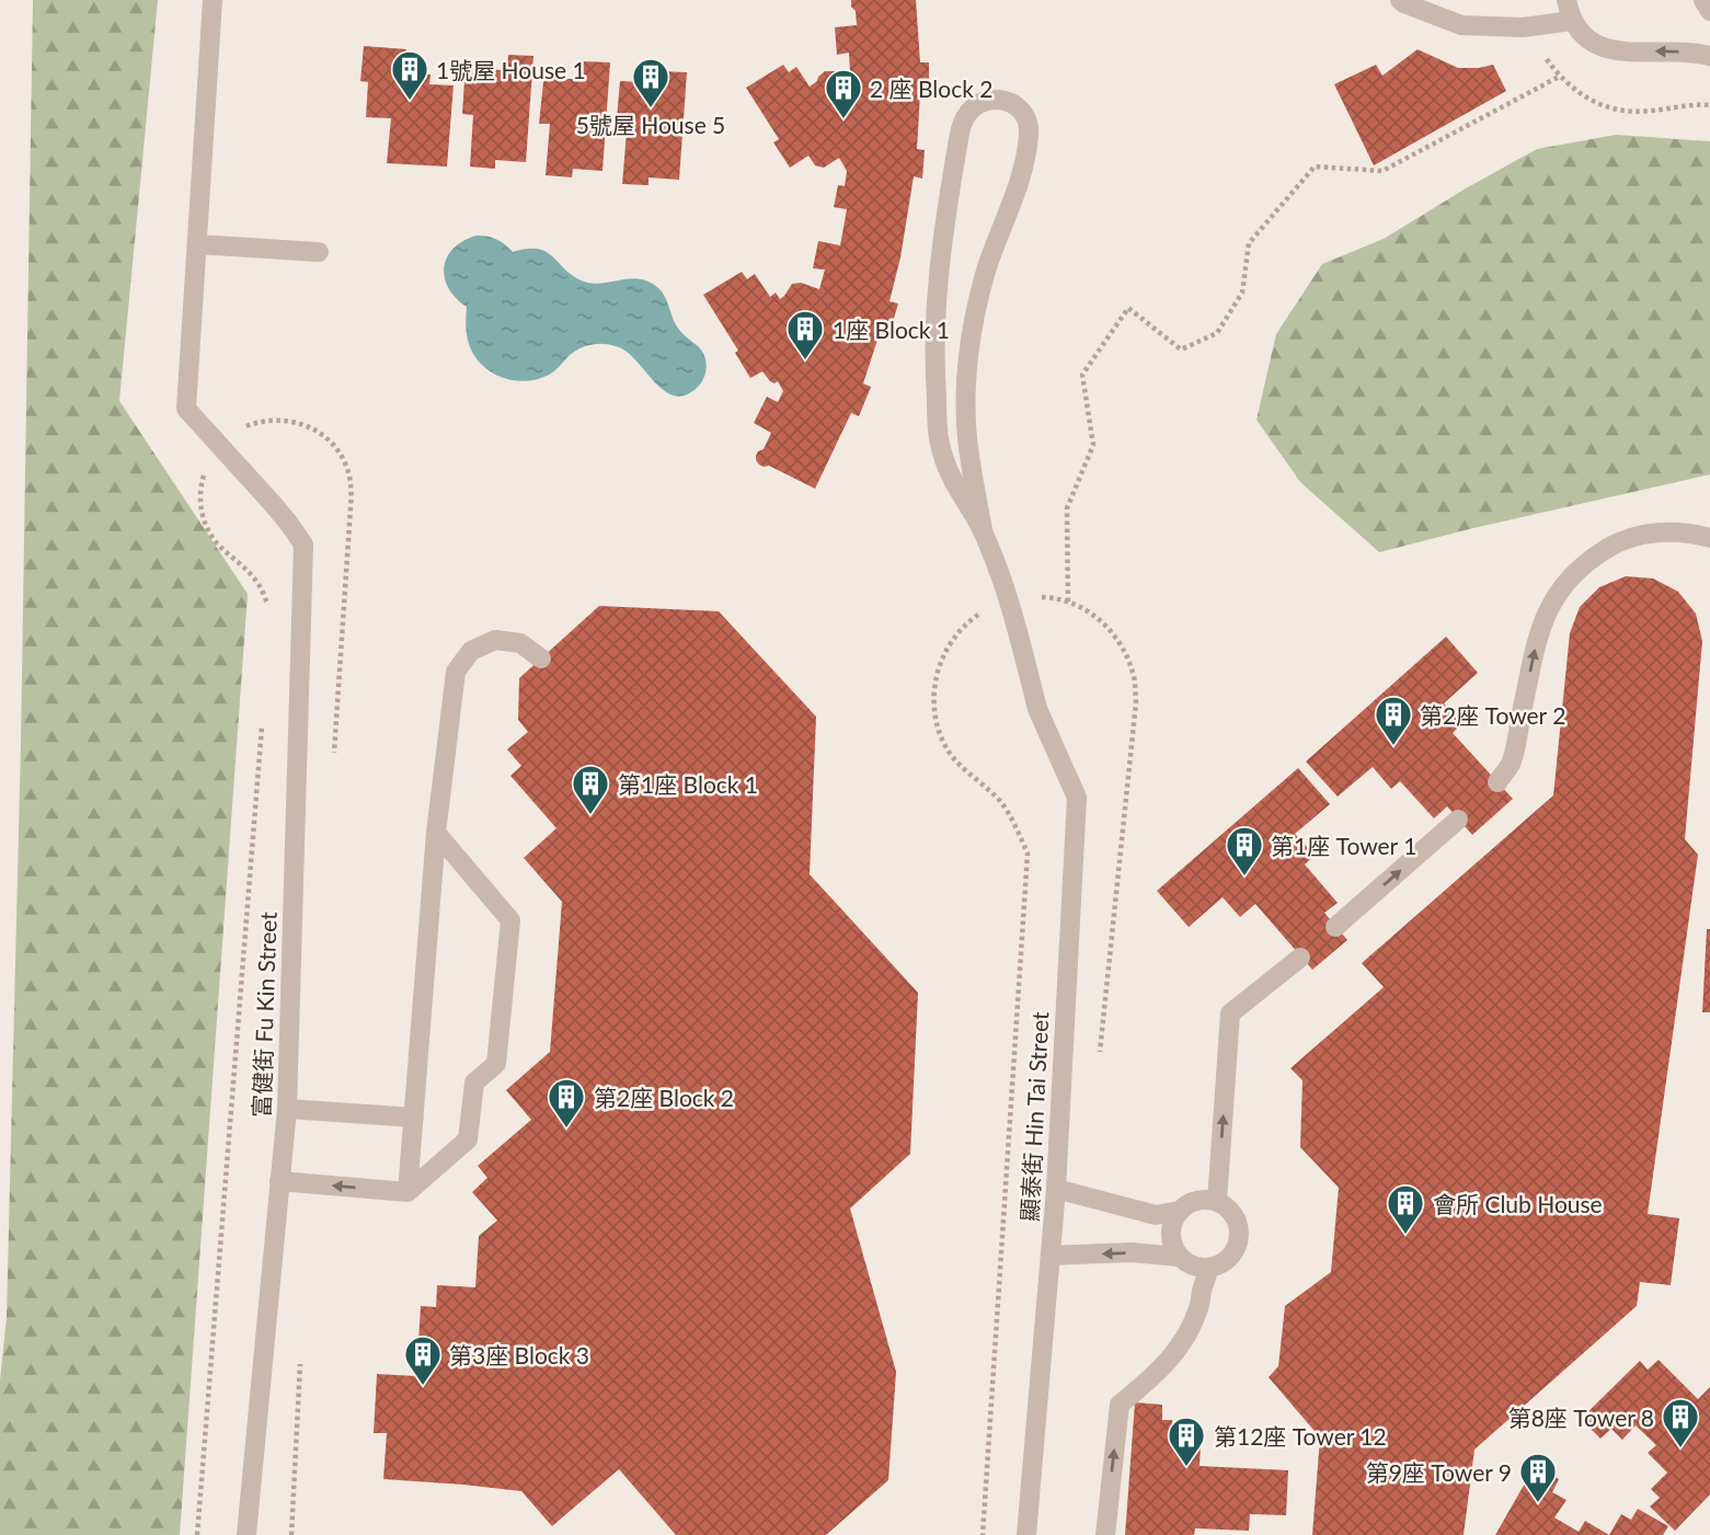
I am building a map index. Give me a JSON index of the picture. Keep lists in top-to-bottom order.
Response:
{
  "streets": {
    "street": ["富健街 Fu Kin Street", "顯泰街 Hin Tai Street"]
  },
  "places": {
    "building": [
      "1號屋 House 1",
      "5號屋 House 5",
      "2 座 Block 2",
      "1座 Block 1",
      "第2座 Tower 2",
      "第1座 Block 1",
      "第1座 Tower 1",
      "第2座 Block 2",
      "會所 Club House",
      "第3座 Block 3",
      "第8座 Tower 8",
      "第12座 Tower 12",
      "第9座 Tower 9"
    ]
  }
}
